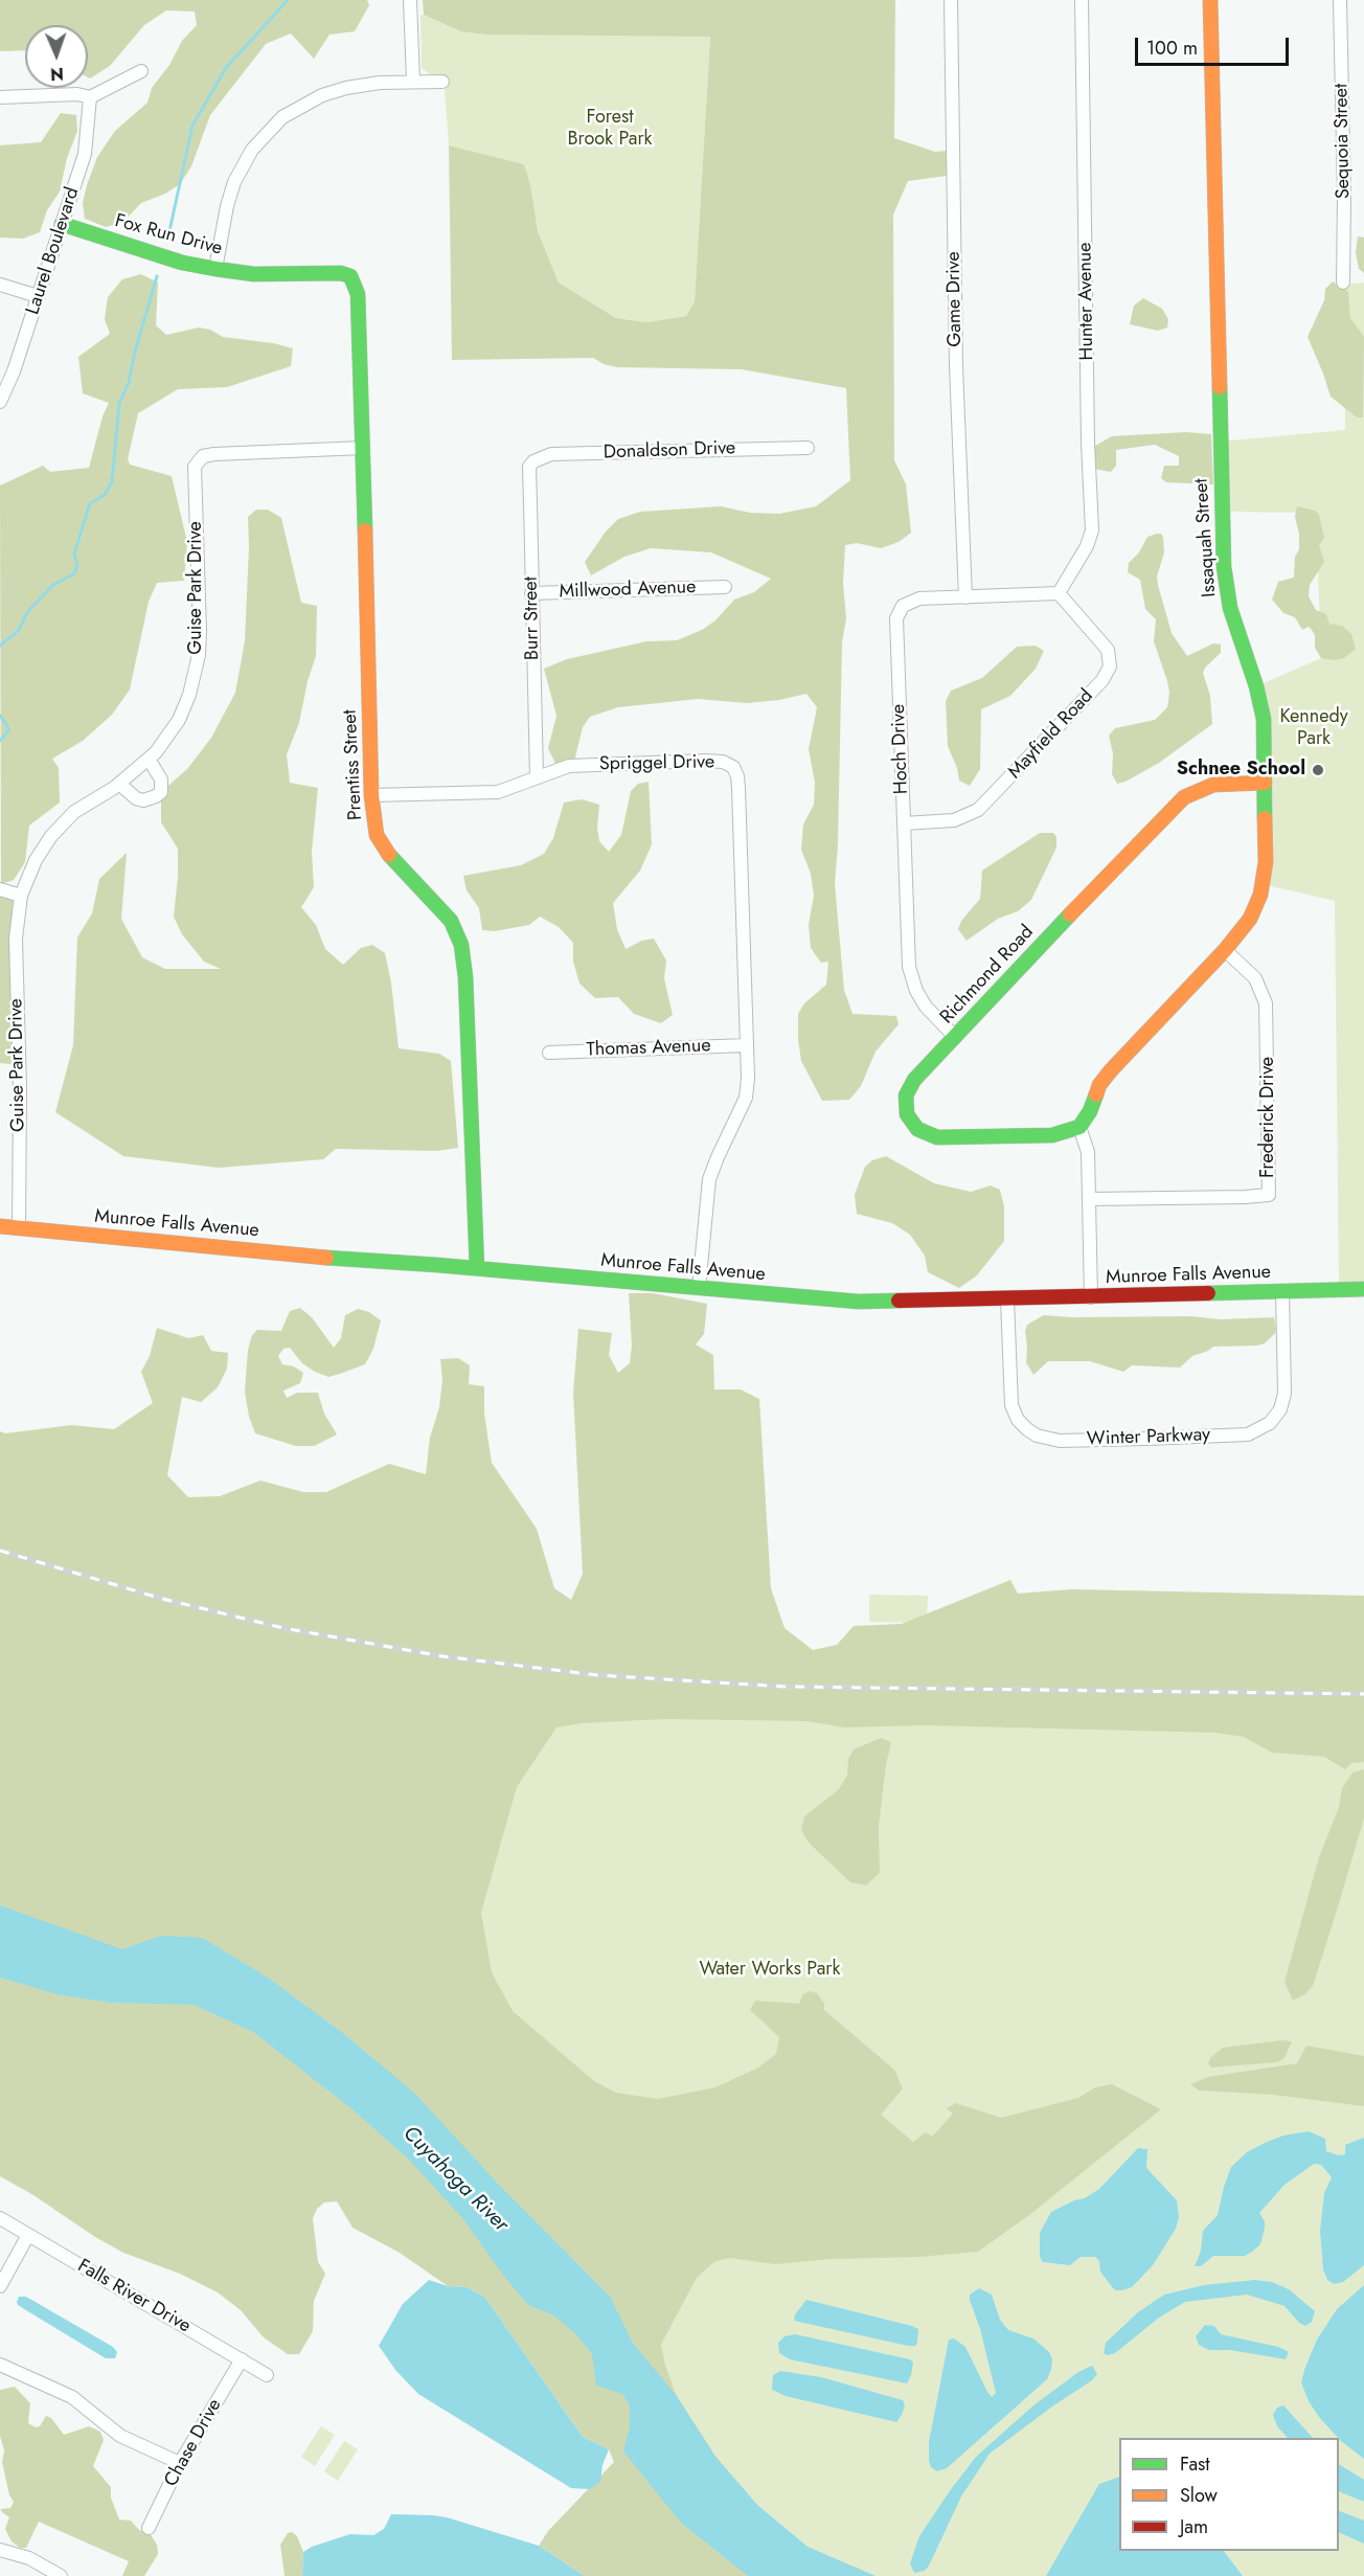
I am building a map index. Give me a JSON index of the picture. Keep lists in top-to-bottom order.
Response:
{
  "streets": {
    "street": [
      "Sequoia Street",
      "Fox Run Drive",
      "Laurel Boulevard",
      "Game Drive",
      "Hunter Avenue",
      "Donaldson Drive",
      "Issaquah Street",
      "Guise Park Drive",
      "Millwood Avenue",
      "Burr Street",
      "Mayfield Road",
      "Hoch Drive",
      "Spriggel Drive",
      "Prentiss Street",
      "Richmond Road",
      "Thomas Avenue",
      "Frederick Drive",
      "Munroe Falls Avenue",
      "Winter Parkway",
      "Falls River Drive",
      "Chase Drive"
    ]
  },
  "crossings": [
    ["Fox Run Drive", "Laurel Boulevard"],
    ["Fox Run Drive", "Prentiss Street"],
    ["Game Drive", "Hoch Drive"],
    ["Hunter Avenue", "Mayfield Road"],
    ["Hunter Avenue", "Hoch Drive"],
    ["Donaldson Drive", "Burr Street"],
    ["Issaquah Street", "Richmond Road"],
    ["Issaquah Street", "Frederick Drive"],
    ["Guise Park Drive", "Prentiss Street"],
    ["Guise Park Drive", "Munroe Falls Avenue"],
    ["Millwood Avenue", "Burr Street"],
    ["Burr Street", "Spriggel Drive"],
    ["Mayfield Road", "Hoch Drive"],
    ["Hoch Drive", "Richmond Road"],
    ["Spriggel Drive", "Prentiss Street"],
    ["Spriggel Drive", "Thomas Avenue"],
    ["Prentiss Street", "Munroe Falls Avenue"],
    ["Munroe Falls Avenue", "Winter Parkway"],
    ["Falls River Drive", "Chase Drive"]
  ],
  "water": ["Cuyahoga River"],
  "parks": ["Forest Brook Park", "Kennedy Park", "Water Works Park"],
  "places": ["Schnee School"],
  "legend": ["Fast", "Slow", "Jam"],
  "scale_bar": "100 m",
  "north": "bottom"
}
